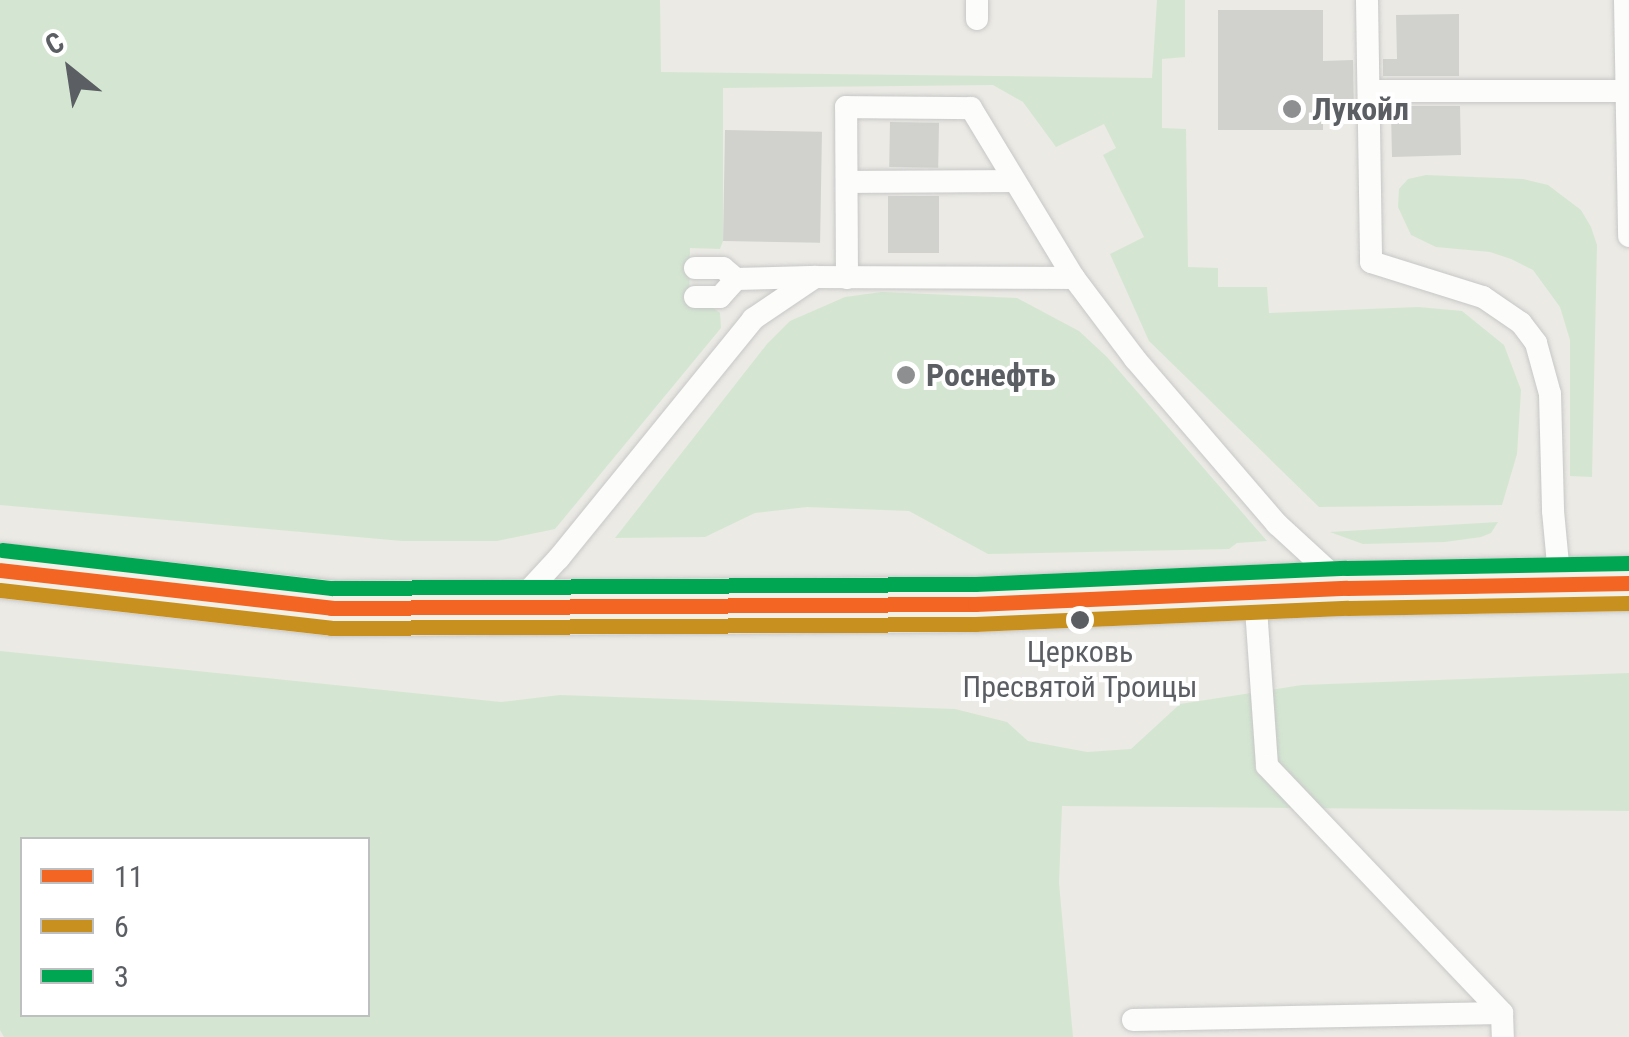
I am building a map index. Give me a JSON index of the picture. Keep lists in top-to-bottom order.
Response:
{
  "places": ["Лукойл", "Роснефть", "Церковь Пресвятой Троицы"],
  "lines": ["transit line 3", "transit line 11", "transit line 6"],
  "legend": ["11", "6", "3"],
  "north": "top left"
}
